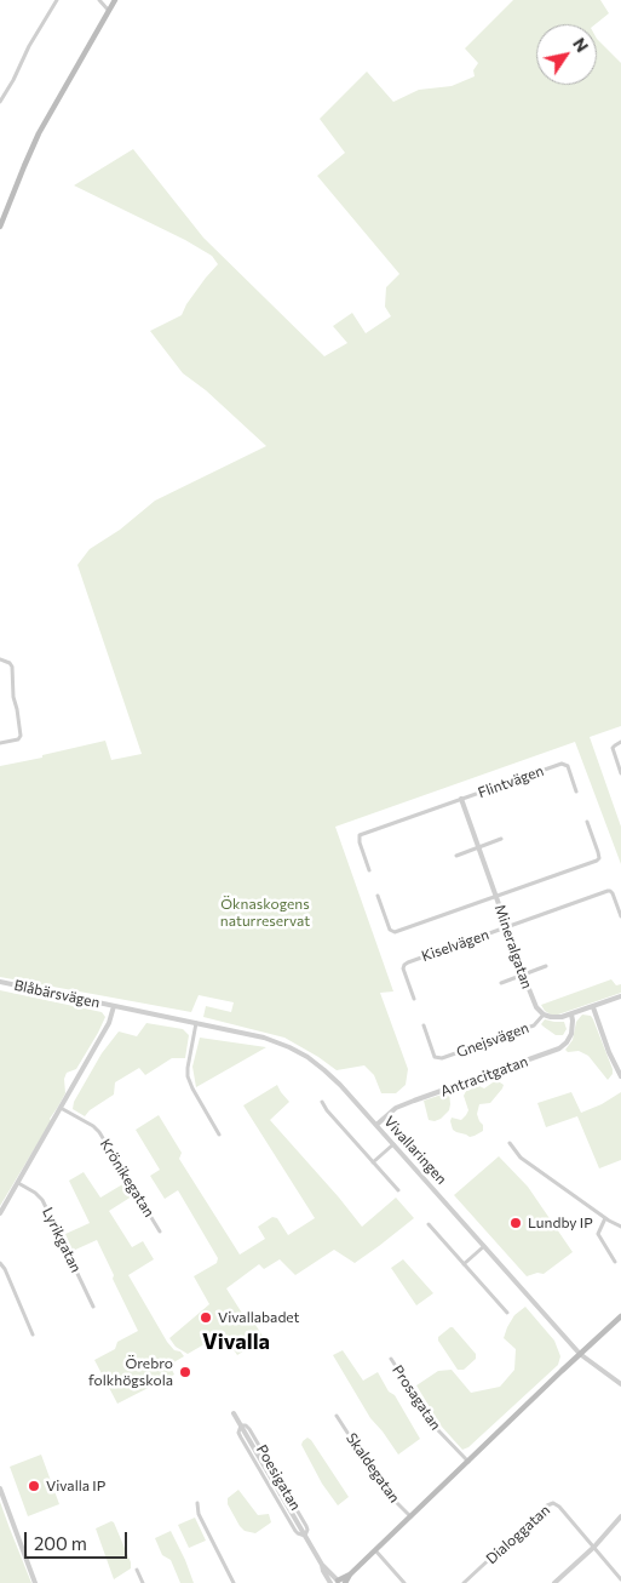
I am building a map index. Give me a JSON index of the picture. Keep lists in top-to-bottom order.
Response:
{
  "streets": {
    "street": [
      "Flintvägen",
      "Kiselvägen",
      "Mineralgatan",
      "Blåbärsvägen",
      "Gnejsvägen",
      "Antracitgatan",
      "Vivallaringen",
      "Krönikegatan",
      "Lyrikgatan",
      "Prosagatan",
      "Skaldegatan",
      "Poesigatan",
      "Dialoggatan"
    ]
  },
  "crossings": [
    ["Flintvägen", "Mineralgatan"],
    ["Kiselvägen", "Mineralgatan"],
    ["Mineralgatan", "Gnejsvägen"],
    ["Blåbärsvägen", "Vivallaringen"],
    ["Antracitgatan", "Vivallaringen"]
  ],
  "districts": ["Vivalla"],
  "parks": ["Öknaskogens naturreservat"],
  "places": [
    "Lundby IP",
    "Vivallabadet",
    "Örebro folkhögskola",
    "Vivalla IP"
  ],
  "scale_bar": "200 m",
  "north": "top right"
}
